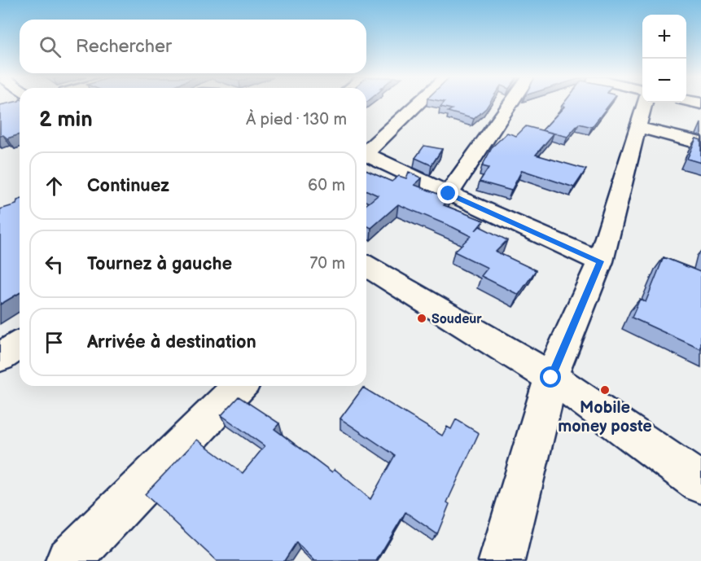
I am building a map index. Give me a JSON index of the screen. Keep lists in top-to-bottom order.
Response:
{
  "places": ["Soudeur", "Mobile money poste"],
  "page": {
    "map_buttons": ["+", "−"],
    "search": "Rechercher",
    "heading": ["2 min", "À pied · 130 m"],
    "list": [
      ["Continuez", "60 m"],
      ["Tournez à gauche", "70 m"],
      "Arrivée à destination"
    ]
  }
}
